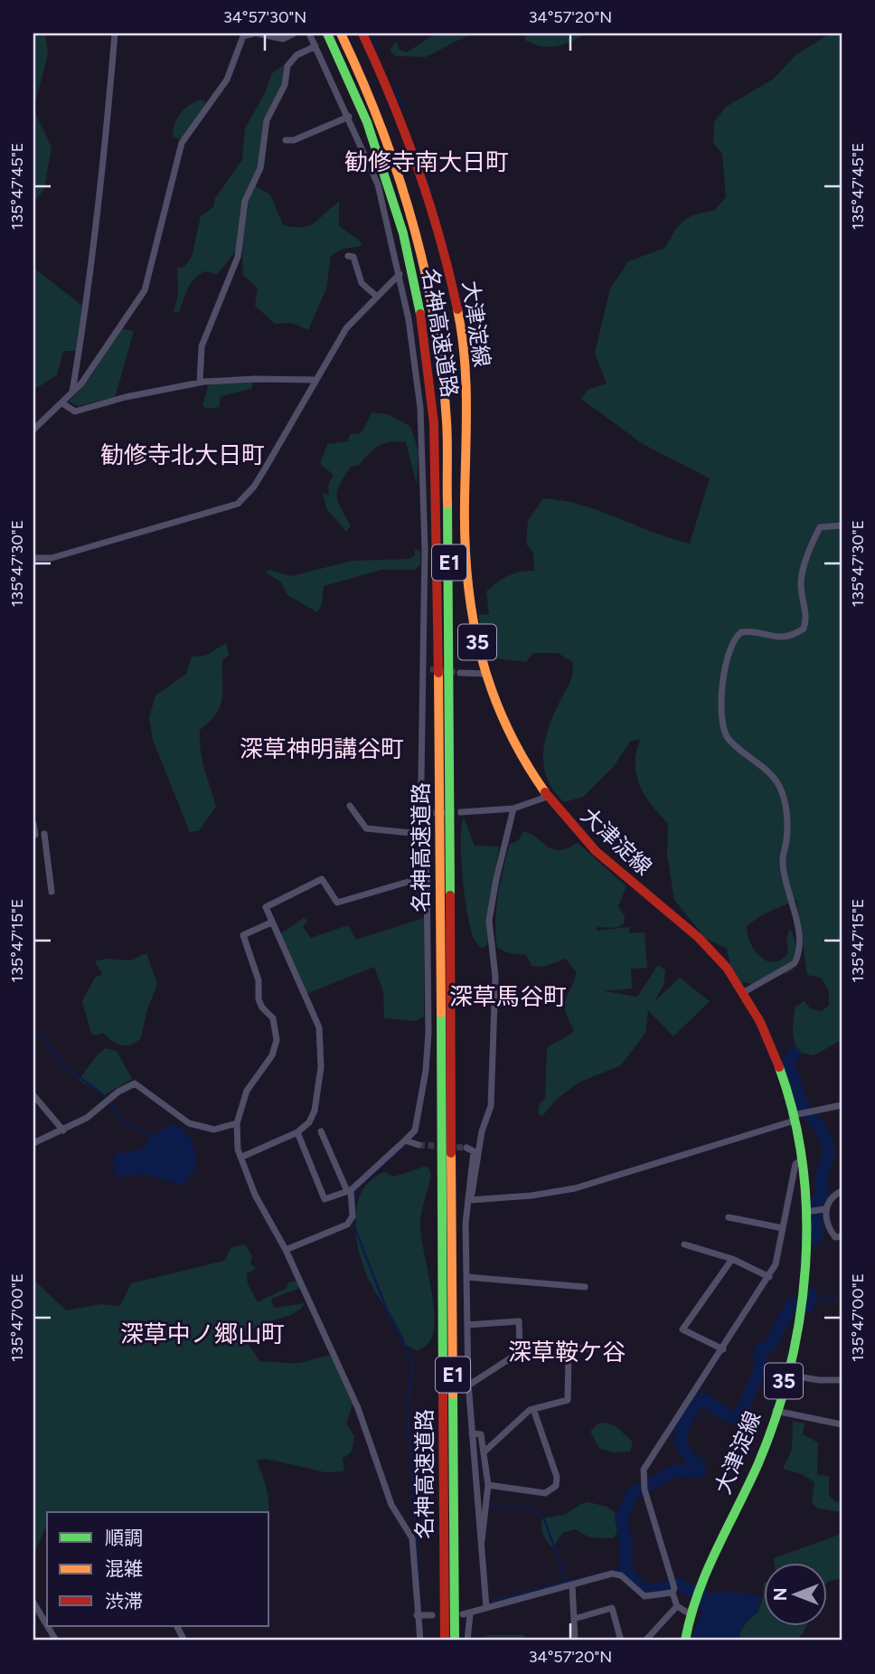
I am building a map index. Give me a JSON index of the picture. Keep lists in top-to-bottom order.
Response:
{
  "streets": {
    "main road": [
      "大津淀線",
      "名神高速道路",
      "E1",
      "35"
    ]
  },
  "districts": [
    "勧修寺南大日町",
    "勧修寺北大日町",
    "深草神明講谷町",
    "深草馬谷町",
    "深草中ノ郷山町",
    "深草鞍ケ谷"
  ],
  "legend": ["順調", "混雑", "渋滞"],
  "north": "left",
  "coordinates": [
    "34°57'30\"N",
    "34°57'20\"N",
    "135°47'45\"E",
    "135°47'30\"E",
    "135°47'15\"E",
    "135°47'00\"E"
  ]
}
